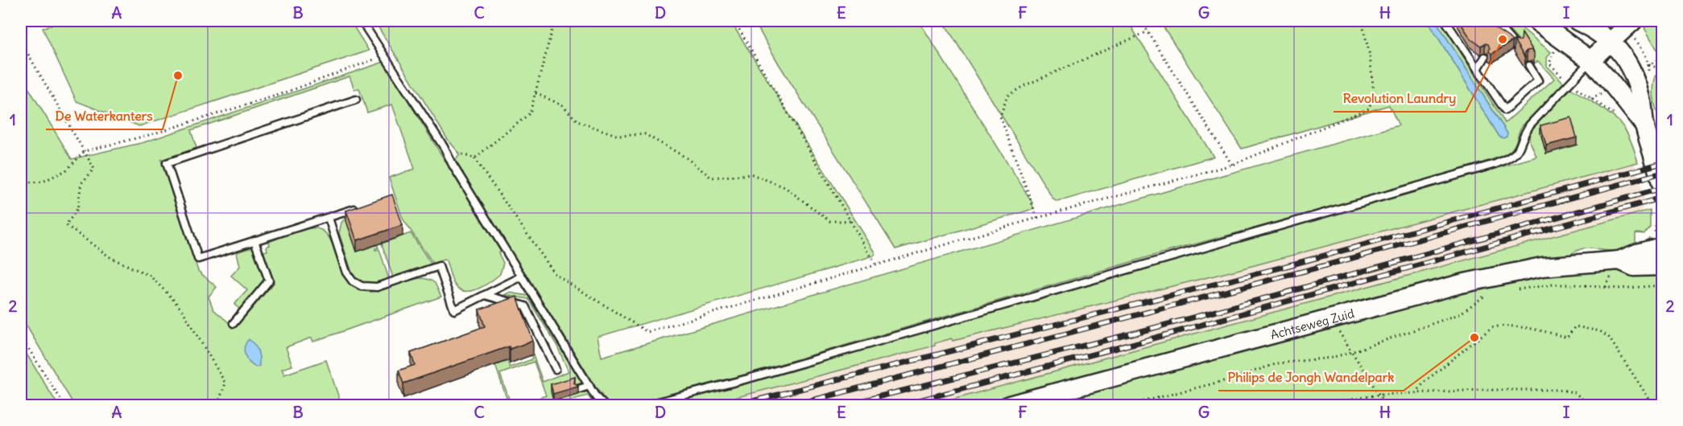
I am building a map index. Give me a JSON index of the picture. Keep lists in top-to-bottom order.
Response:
{
  "streets": {
    "street": ["Achtseweg Zuid"]
  },
  "places": ["Revolution Laundry", "De Waterkanters", "Philips de Jongh Wandelpark"],
  "grid": {
    "columns": [
      "A",
      "B",
      "C",
      "D",
      "E",
      "F",
      "G",
      "H",
      "I"
    ],
    "rows": ["1", "2"]
  }
}
